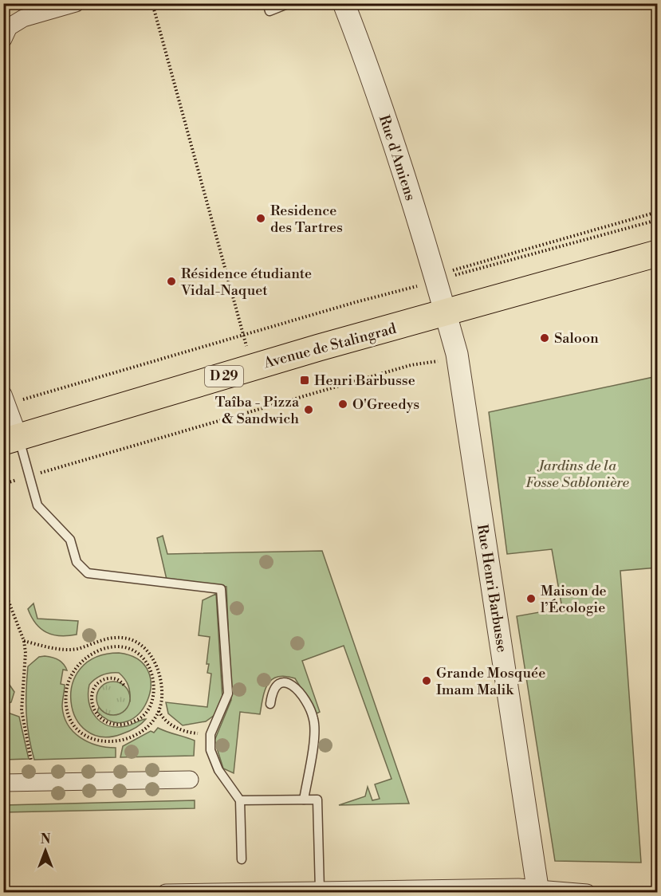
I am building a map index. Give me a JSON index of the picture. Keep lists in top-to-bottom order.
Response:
{
  "streets": {
    "main road": ["Avenue de Stalingrad", "D 29"],
    "street": ["Rue d'Amiens", "Rue Henri Barbusse"]
  },
  "crossings": [
    ["Rue d'Amiens", "Avenue de Stalingrad"],
    ["Rue d'Amiens", "Rue Henri Barbusse"],
    ["Avenue de Stalingrad", "Rue Henri Barbusse"]
  ],
  "parks": ["Jardins de la Fosse Sablonière"],
  "places": {
    "other": [
      "Residence des Tartres",
      "Résidence étudiante Vidal-Naquet",
      "Saloon",
      "O'Greedys",
      "Taîba - Pizza & Sandwich",
      "Maison de l’Écologie",
      "Grande Mosquée Imam Malik"
    ],
    "transit": ["Henri Barbusse"]
  },
  "north": "top"
}
